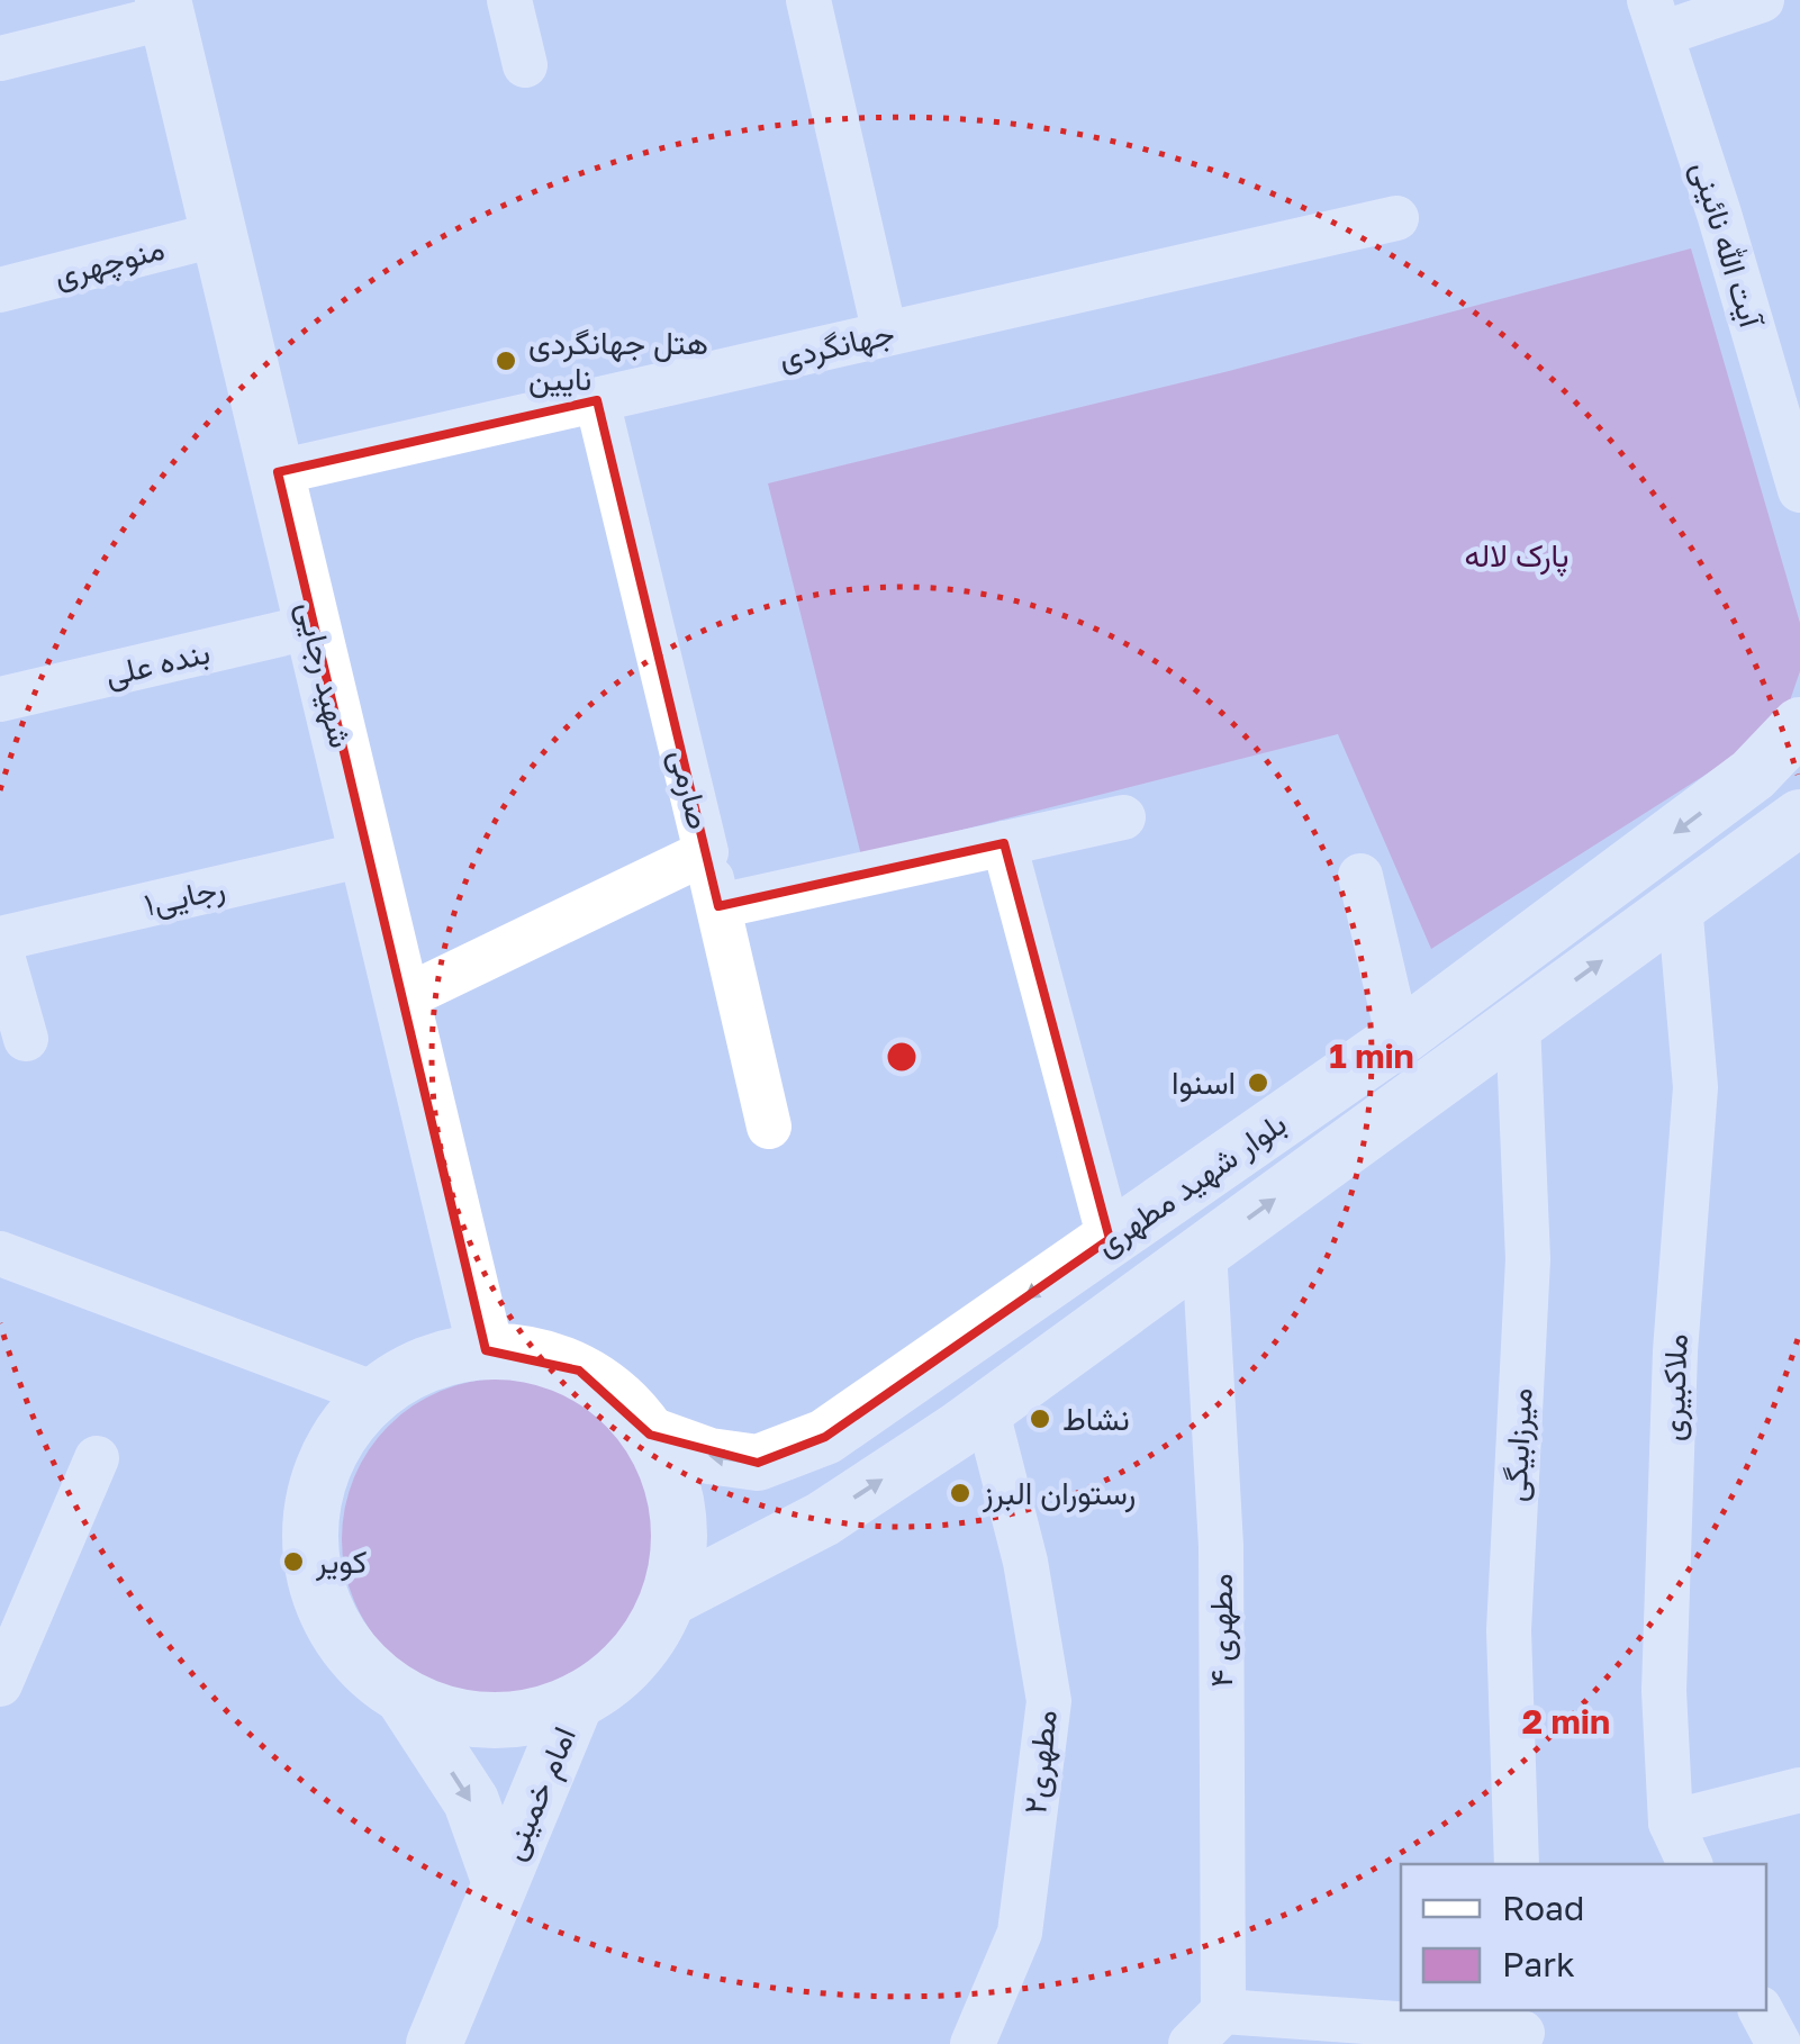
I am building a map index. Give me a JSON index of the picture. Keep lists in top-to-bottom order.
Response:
{
  "streets": {
    "main road": ["شهید رجایی", "بلوار شهید مطهری", "امام خمینی"],
    "street": [
      "آیت الله نائینی",
      "منوچهری",
      "جهانگردی",
      "بنده علی",
      "صارمی",
      "رجایی۱",
      "ملاکبیری",
      "میرزابیگی",
      "مطهری ۴",
      "مطهری۲"
    ]
  },
  "crossings": [
    ["منوچهری", "شهید رجایی"],
    ["جهانگردی", "شهید رجایی"],
    ["جهانگردی", "صارمی"],
    ["بنده علی", "شهید رجایی"],
    ["شهید رجایی", "صارمی"],
    ["شهید رجایی", "رجایی۱"],
    ["شهید رجایی", "بلوار شهید مطهری"],
    ["شهید رجایی", "امام خمینی"],
    ["بلوار شهید مطهری", "ملاکبیری"],
    ["بلوار شهید مطهری", "میرزابیگی"],
    ["بلوار شهید مطهری", "مطهری ۴"],
    ["بلوار شهید مطهری", "مطهری۲"],
    ["بلوار شهید مطهری", "امام خمینی"]
  ],
  "parks": ["پارک لاله"],
  "places": [
    "هتل جهانگردی نایین",
    "اسنوا",
    "نشاط",
    "رستوران البرز",
    "کویر"
  ],
  "legend": ["Road", "Park"],
  "rings": ["1 min", "2 min"]
}
